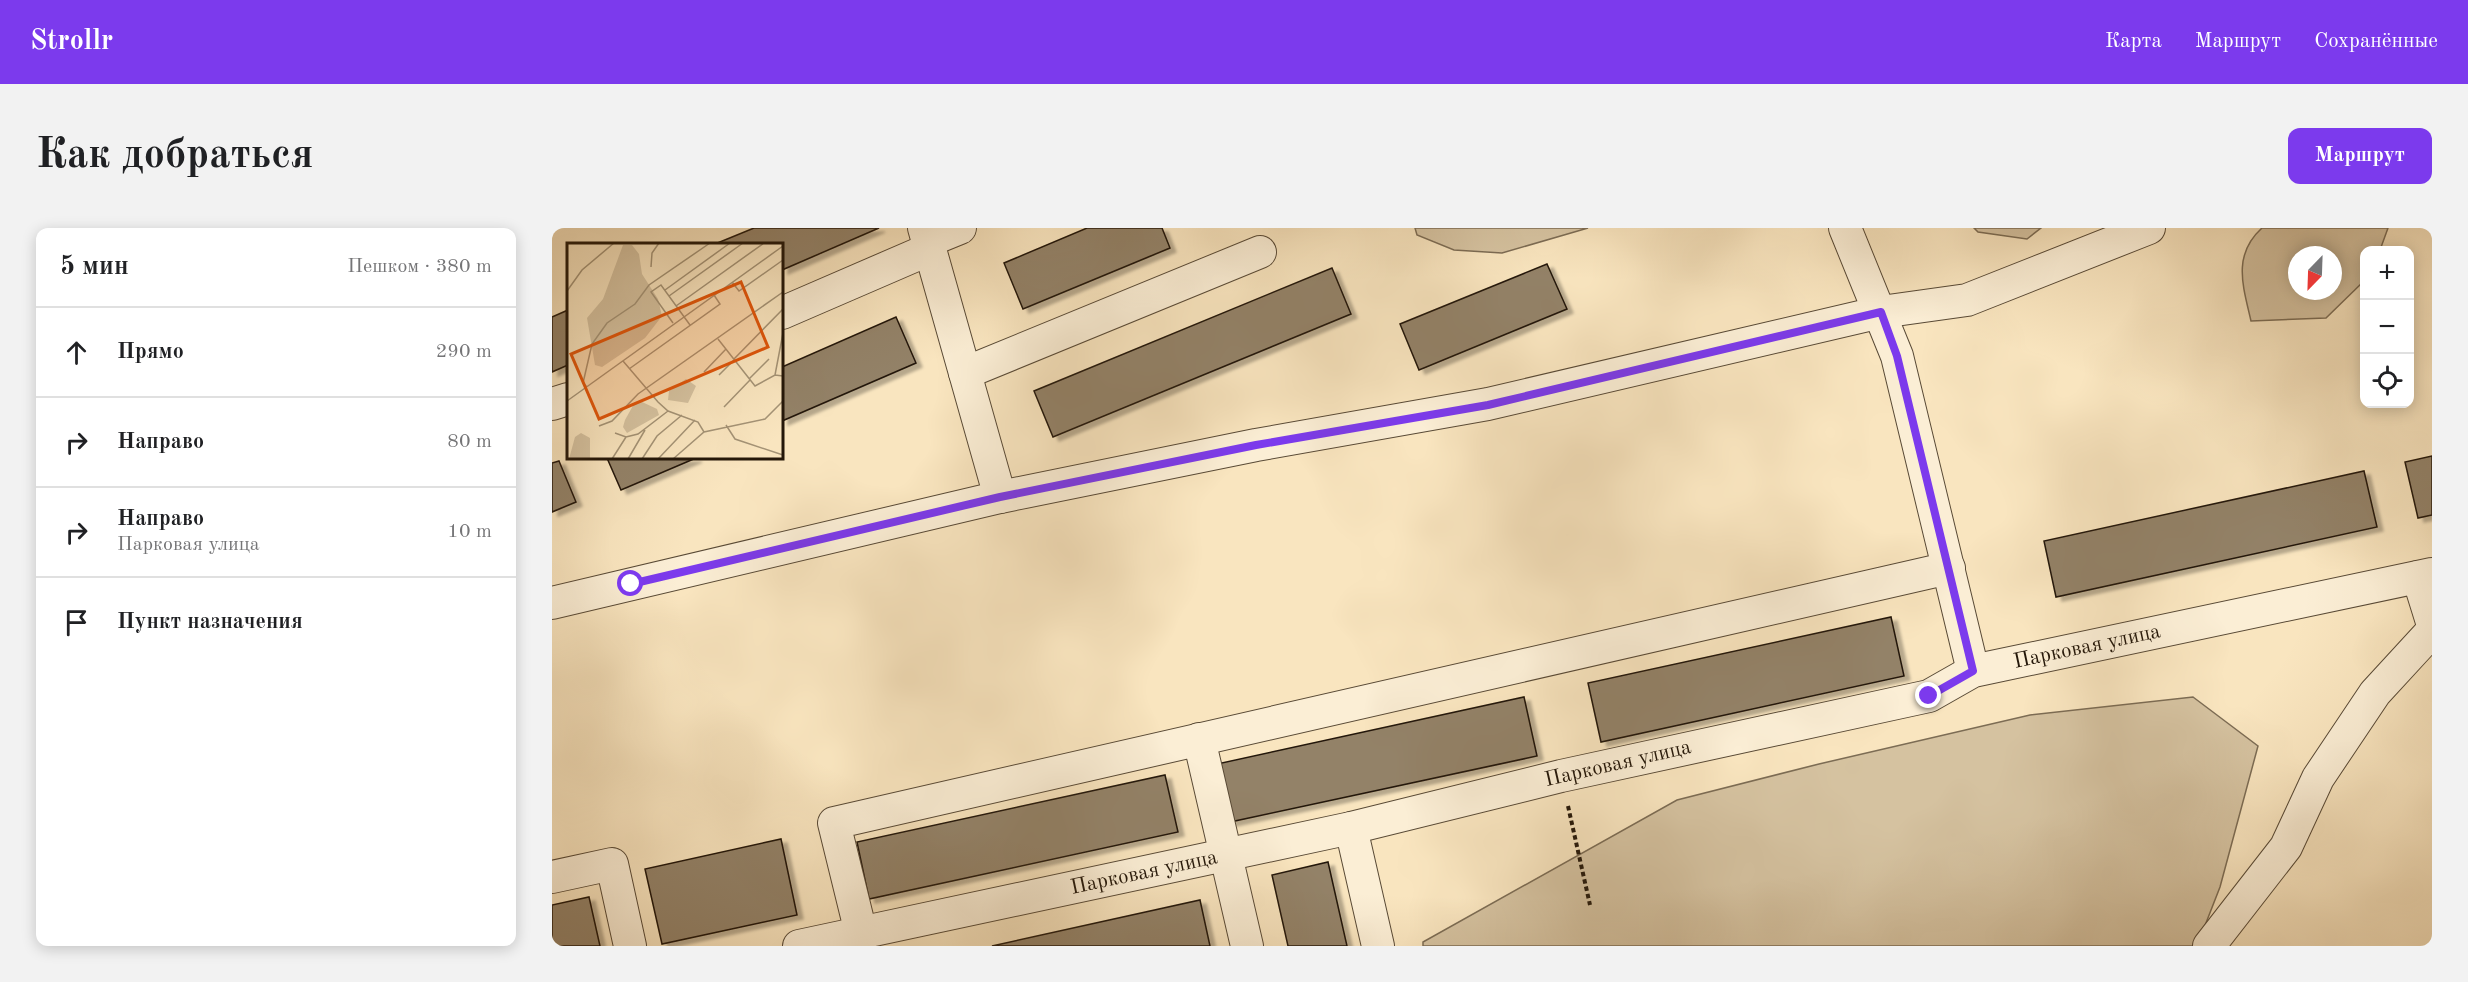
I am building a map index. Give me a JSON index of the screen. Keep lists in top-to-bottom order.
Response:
{
  "streets": {
    "street": ["Парковая улица"]
  },
  "north": "bottom left",
  "page": {
    "header": "Strollr",
    "nav": ["Карта", "Маршрут", "Сохранённые"],
    "buttons": "Маршрут",
    "title": "Как добраться",
    "heading": ["5 мин", "Пешком · 380 m"],
    "map_buttons": ["+", "−"],
    "list": [
      ["Прямо", "290 m"],
      ["Направо", "80 m"],
      ["Направо", "Парковая улица", "10 m"],
      "Пункт назначения"
    ]
  }
}
